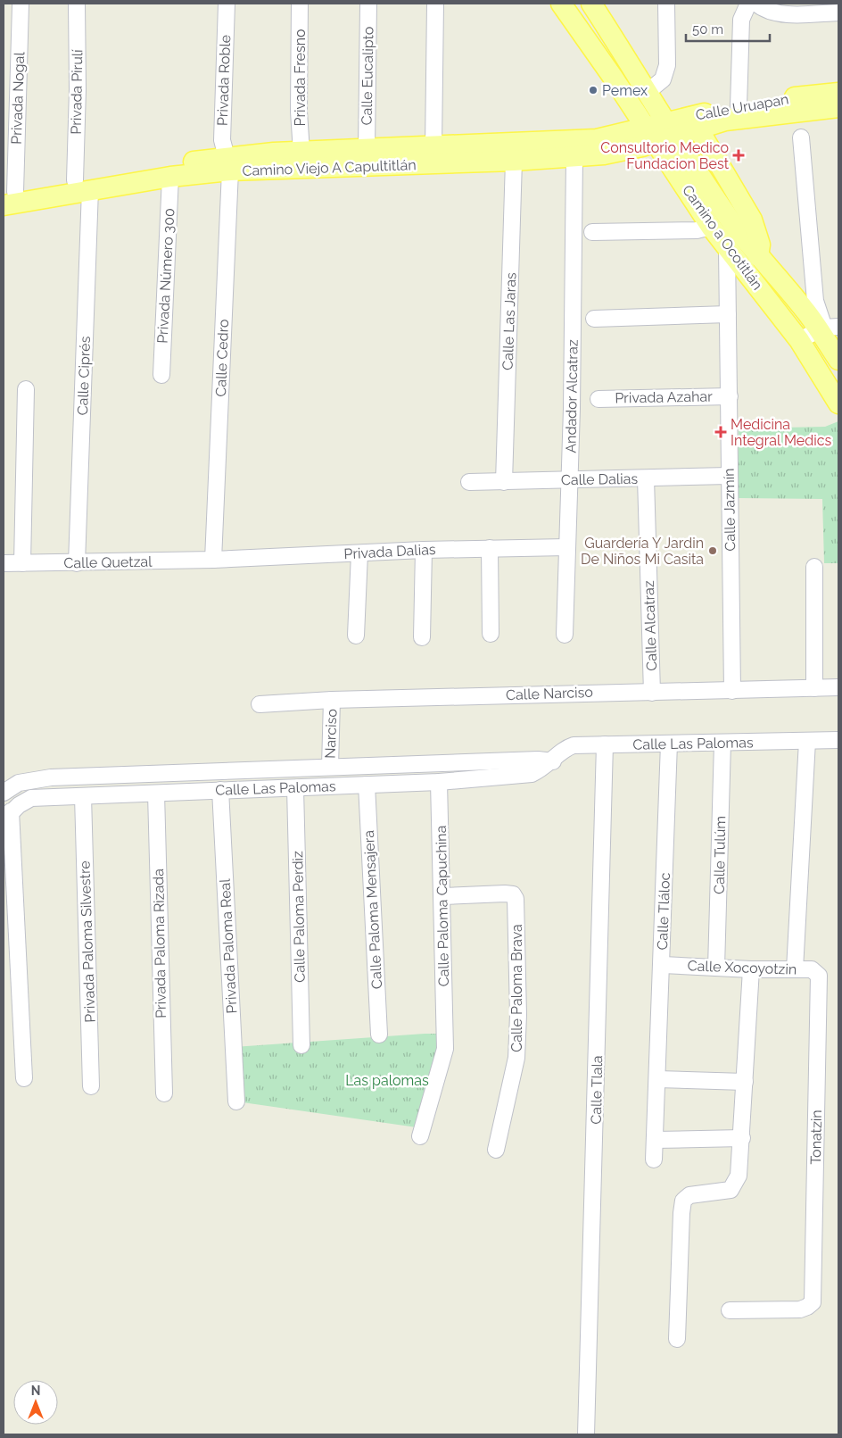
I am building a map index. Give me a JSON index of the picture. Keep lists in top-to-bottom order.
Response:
{
  "streets": {
    "main road": ["Calle Uruapan", "Camino Viejo A Capultitlán", "Camino a Ocotitlán"],
    "street": [
      "Calle Eucalipto",
      "Privada Fresno",
      "Privada Roble",
      "Privada Pirulí",
      "Privada Nogal",
      "Privada Número 300",
      "Calle Las Jaras",
      "Calle Cedro",
      "Calle Ciprés",
      "Andador Alcatraz",
      "Privada Azahar",
      "Calle Dalias",
      "Calle Jazmín",
      "Privada Dalias",
      "Calle Quetzal",
      "Calle Alcatraz",
      "Calle Narciso",
      "Narciso",
      "Calle Las Palomas",
      "Calle Tulúm",
      "Calle Paloma Capuchina",
      "Calle Paloma Mensajera",
      "Calle Tláloc",
      "Calle Paloma Perdiz",
      "Privada Paloma Silvestre",
      "Privada Paloma Rizada",
      "Privada Paloma Real",
      "Calle Xocoyotzin",
      "Calle Paloma Brava",
      "Calle Tlala",
      "Tonatzin"
    ]
  },
  "crossings": [
    ["Calle Eucalipto", "Camino Viejo A Capultitlán"],
    ["Privada Fresno", "Camino Viejo A Capultitlán"],
    ["Privada Roble", "Camino Viejo A Capultitlán"],
    ["Privada Roble", "Calle Cedro"],
    ["Privada Pirulí", "Camino Viejo A Capultitlán"],
    ["Privada Pirulí", "Calle Ciprés"],
    ["Privada Nogal", "Camino Viejo A Capultitlán"],
    ["Calle Uruapan", "Camino Viejo A Capultitlán"],
    ["Calle Uruapan", "Camino a Ocotitlán"],
    ["Camino Viejo A Capultitlán", "Camino a Ocotitlán"],
    ["Camino Viejo A Capultitlán", "Privada Número 300"],
    ["Camino Viejo A Capultitlán", "Calle Las Jaras"],
    ["Camino Viejo A Capultitlán", "Calle Cedro"],
    ["Camino Viejo A Capultitlán", "Calle Ciprés"],
    ["Camino Viejo A Capultitlán", "Andador Alcatraz"],
    ["Camino a Ocotitlán", "Calle Jazmín"],
    ["Calle Las Jaras", "Calle Dalias"],
    ["Calle Cedro", "Privada Dalias"],
    ["Calle Cedro", "Calle Quetzal"],
    ["Calle Ciprés", "Calle Quetzal"],
    ["Andador Alcatraz", "Calle Dalias"],
    ["Andador Alcatraz", "Privada Dalias"],
    ["Privada Azahar", "Calle Jazmín"],
    ["Calle Dalias", "Calle Jazmín"],
    ["Calle Dalias", "Calle Alcatraz"],
    ["Calle Jazmín", "Calle Narciso"],
    ["Privada Dalias", "Calle Quetzal"],
    ["Calle Alcatraz", "Calle Narciso"],
    ["Calle Narciso", "Narciso"],
    ["Narciso", "Calle Las Palomas"],
    ["Calle Las Palomas", "Calle Tulúm"],
    ["Calle Las Palomas", "Calle Paloma Capuchina"],
    ["Calle Las Palomas", "Calle Paloma Mensajera"],
    ["Calle Las Palomas", "Calle Tláloc"],
    ["Calle Las Palomas", "Calle Paloma Perdiz"],
    ["Calle Las Palomas", "Privada Paloma Silvestre"],
    ["Calle Las Palomas", "Privada Paloma Rizada"],
    ["Calle Las Palomas", "Privada Paloma Real"],
    ["Calle Las Palomas", "Calle Tlala"],
    ["Calle Tulúm", "Calle Xocoyotzin"],
    ["Calle Paloma Capuchina", "Calle Paloma Brava"],
    ["Calle Tláloc", "Calle Xocoyotzin"],
    ["Calle Xocoyotzin", "Tonatzin"]
  ],
  "parks": ["Las palomas"],
  "places": {
    "other": ["Pemex", "Guardería Y Jardin De Niños Mi Casita"],
    "health": ["Consultorio Medico Fundacion Best", "Medicina Integral Medics"]
  },
  "scale_bar": "50 m",
  "north": "top"
}
